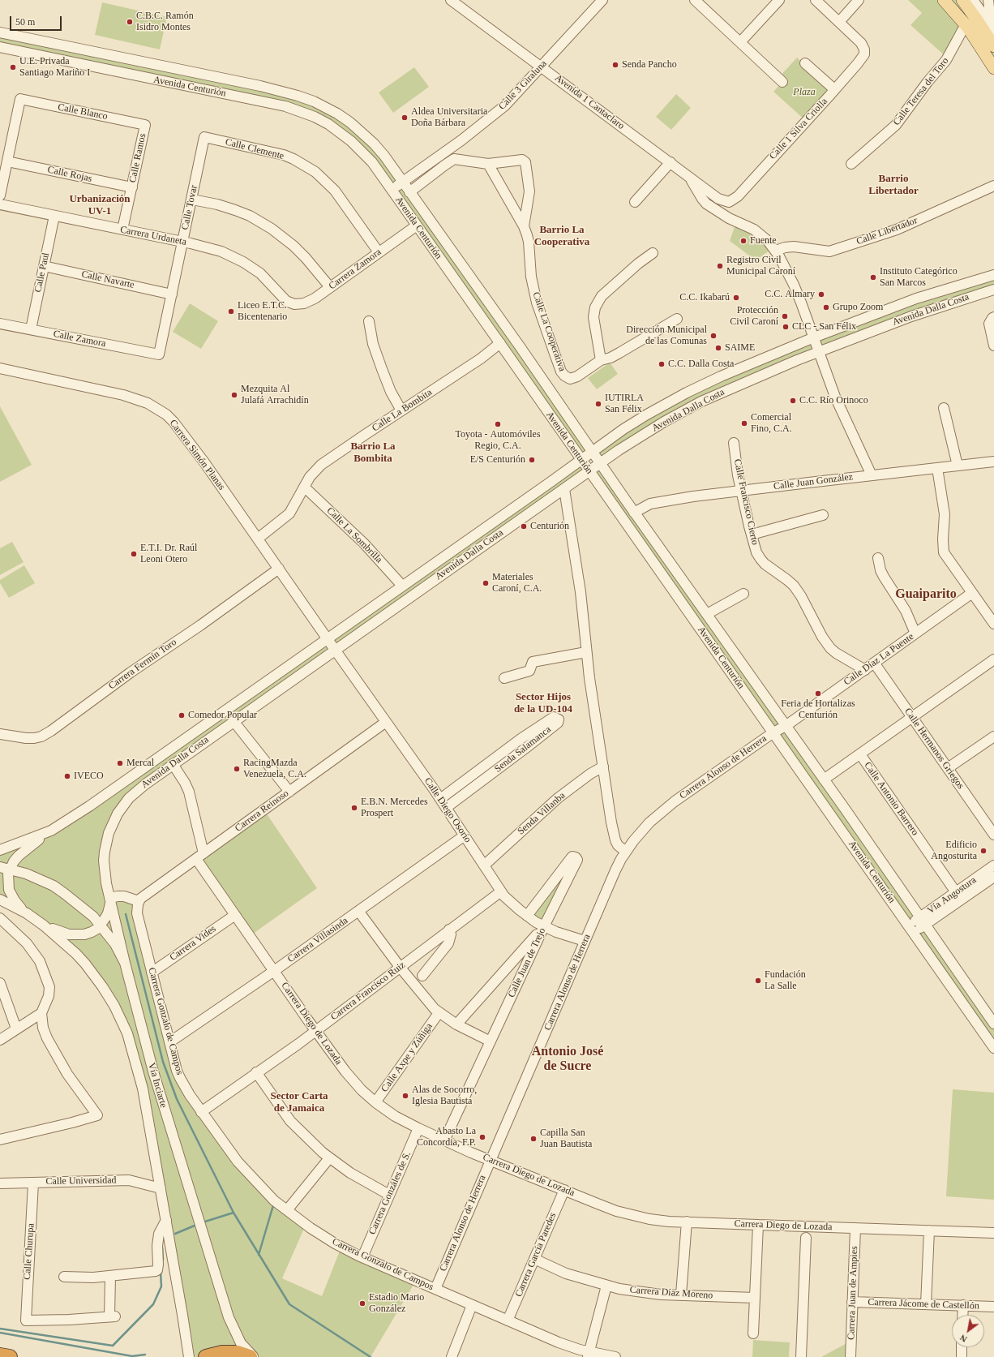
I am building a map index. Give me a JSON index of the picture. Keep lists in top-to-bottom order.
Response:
{
  "streets": {
    "street": [
      "Calle 3 Giraluna",
      "Avenida Centurión",
      "Calle Teresa del Toro",
      "Avenida 1 Cantaclaro",
      "Calle Blanco",
      "Calle 1 Silva Criolla",
      "Calle Clemente",
      "Calle Ramos",
      "Calle Rojas",
      "Calle Tovar",
      "Calle Libertador",
      "Carrera Urdaneta",
      "Carrera Zamora",
      "Calle Paul",
      "Calle Navarte",
      "Avenida Dalla Costa",
      "Calle La Cooperativa",
      "Calle Zamora",
      "Calle La Bombita",
      "Carrera Simón Planas",
      "Calle Juan González",
      "Calle Francisco Cierto",
      "Calle La Sombrilla",
      "Calle Díaz La Puente",
      "Carrera Fermín Toro",
      "Calle Hermanos Griegos",
      "Senda Salamanca",
      "Carrera Alonso de Herrera",
      "Calle Antonio Barrero",
      "Calle Diego Osorio",
      "Carrera Reinoso",
      "Senda Villanba",
      "Vía Angostura",
      "Carrera Villasinda",
      "Carrera Vides",
      "Calle Juan de Trejo",
      "Carrera Francisco Ruiz",
      "Carrera Gonzalo de Campos",
      "Carrera Diego de Lozada",
      "Calle Axpe y Zúñiga",
      "Vía Inciarte",
      "Calle Universidad",
      "Carrera Gonzáles de S.",
      "Calle Churupa",
      "Carrera García Paredes",
      "Carrera Díaz Moreno",
      "Carrera Juan de Ampies",
      "Carrera Jácome de Castellón"
    ]
  },
  "crossings": [
    ["Calle 3 Giraluna", "Avenida Centurión"],
    ["Calle 3 Giraluna", "Avenida 1 Cantaclaro"],
    ["Avenida Centurión", "Carrera Zamora"],
    ["Avenida Centurión", "Avenida Dalla Costa"],
    ["Avenida Centurión", "Calle La Cooperativa"],
    ["Avenida Centurión", "Calle La Bombita"],
    ["Avenida Centurión", "Calle Juan González"],
    ["Avenida Centurión", "Calle Díaz La Puente"],
    ["Avenida Centurión", "Carrera Alonso de Herrera"],
    ["Avenida Centurión", "Vía Angostura"],
    ["Avenida 1 Cantaclaro", "Calle 1 Silva Criolla"],
    ["Calle Blanco", "Calle Ramos"],
    ["Calle Blanco", "Calle Rojas"],
    ["Calle Clemente", "Calle Tovar"],
    ["Calle Clemente", "Carrera Zamora"],
    ["Calle Ramos", "Calle Rojas"],
    ["Calle Ramos", "Carrera Urdaneta"],
    ["Calle Tovar", "Carrera Urdaneta"],
    ["Calle Tovar", "Calle Navarte"],
    ["Calle Tovar", "Calle Zamora"],
    ["Carrera Urdaneta", "Carrera Zamora"],
    ["Carrera Urdaneta", "Calle Paul"],
    ["Calle Paul", "Calle Navarte"],
    ["Calle Paul", "Calle Zamora"],
    ["Avenida Dalla Costa", "Carrera Simón Planas"],
    ["Avenida Dalla Costa", "Calle La Sombrilla"],
    ["Avenida Dalla Costa", "Calle Diego Osorio"],
    ["Avenida Dalla Costa", "Vía Inciarte"],
    ["Calle La Bombita", "Carrera Simón Planas"],
    ["Calle La Bombita", "Calle La Sombrilla"],
    ["Carrera Simón Planas", "Carrera Fermín Toro"],
    ["Carrera Simón Planas", "Calle Diego Osorio"],
    ["Calle Juan González", "Calle Francisco Cierto"],
    ["Calle Francisco Cierto", "Calle Díaz La Puente"],
    ["Calle Díaz La Puente", "Calle Hermanos Griegos"],
    ["Calle Díaz La Puente", "Carrera Alonso de Herrera"],
    ["Senda Salamanca", "Calle Diego Osorio"],
    ["Carrera Alonso de Herrera", "Calle Diego Osorio"],
    ["Carrera Alonso de Herrera", "Carrera Gonzalo de Campos"],
    ["Carrera Alonso de Herrera", "Carrera Diego de Lozada"],
    ["Calle Antonio Barrero", "Vía Angostura"],
    ["Calle Diego Osorio", "Carrera Reinoso"],
    ["Calle Diego Osorio", "Senda Villanba"],
    ["Calle Diego Osorio", "Carrera Villasinda"],
    ["Calle Diego Osorio", "Calle Juan de Trejo"],
    ["Calle Diego Osorio", "Carrera Francisco Ruiz"],
    ["Carrera Reinoso", "Carrera Gonzalo de Campos"],
    ["Carrera Reinoso", "Carrera Diego de Lozada"],
    ["Carrera Villasinda", "Carrera Gonzalo de Campos"],
    ["Carrera Villasinda", "Carrera Diego de Lozada"],
    ["Carrera Vides", "Carrera Gonzalo de Campos"],
    ["Carrera Vides", "Carrera Diego de Lozada"],
    ["Calle Juan de Trejo", "Carrera Diego de Lozada"],
    ["Carrera Francisco Ruiz", "Carrera Gonzalo de Campos"],
    ["Carrera Francisco Ruiz", "Carrera Diego de Lozada"],
    ["Carrera Gonzalo de Campos", "Carrera Gonzáles de S."],
    ["Carrera Gonzalo de Campos", "Carrera García Paredes"],
    ["Carrera Diego de Lozada", "Calle Axpe y Zúñiga"],
    ["Carrera Diego de Lozada", "Carrera Gonzáles de S."],
    ["Carrera Diego de Lozada", "Carrera García Paredes"],
    ["Carrera Diego de Lozada", "Carrera Juan de Ampies"],
    ["Vía Inciarte", "Calle Universidad"],
    ["Calle Universidad", "Calle Churupa"],
    ["Carrera García Paredes", "Carrera Díaz Moreno"],
    ["Carrera Juan de Ampies", "Carrera Jácome de Castellón"]
  ],
  "districts": [
    "Barrio Libertador",
    "Urbanización UV-1",
    "Barrio La Cooperativa",
    "Barrio La Bombita",
    "Guaiparito",
    "Sector Hijos de la UD-104",
    "Antonio José de Sucre",
    "Sector Carta de Jamaica"
  ],
  "parks": ["Plaza"],
  "places": [
    "C.B.C. Ramón Isidro Montes",
    "Senda Pancho",
    "U.E. Privada Santiago Mariño I",
    "Aldea Universitaria Doña Bárbara",
    "Fuente",
    "Registro Civil Municipal Caroní",
    "Instituto Categórico San Marcos",
    "C.C. Almary",
    "C.C. Ikabarú",
    "Grupo Zoom",
    "Liceo E.T.C. Bicentenario",
    "Protección Civil Caroní",
    "CLC - San Félix",
    "Dirección Municipal de las Comunas",
    "SAIME",
    "C.C. Dalla Costa",
    "Mezquita Al Julafá Arrachidín",
    "C.C. Río Orinoco",
    "IUTIRLA San Félix",
    "Comercial Fino, C.A.",
    "Toyota - Automóviles Regio, C.A.",
    "E/S Centurión",
    "Centurión",
    "E.T.I. Dr. Raúl Leoni Otero",
    "Materiales Caroní, C.A.",
    "Feria de Hortalizas Centurión",
    "Comedor Popular",
    "Mercal",
    "RacingMazda Venezuela, C.A.",
    "IVECO",
    "E.B.N. Mercedes Prospert",
    "Edificio Angosturita",
    "Fundación La Salle",
    "Alas de Socorro, Iglesia Bautista",
    "Abasto La Concordia, F.P.",
    "Capilla San Juan Bautista",
    "Estadio Mario González"
  ],
  "scale_bar": "50 m",
  "north": "bottom left"
}
